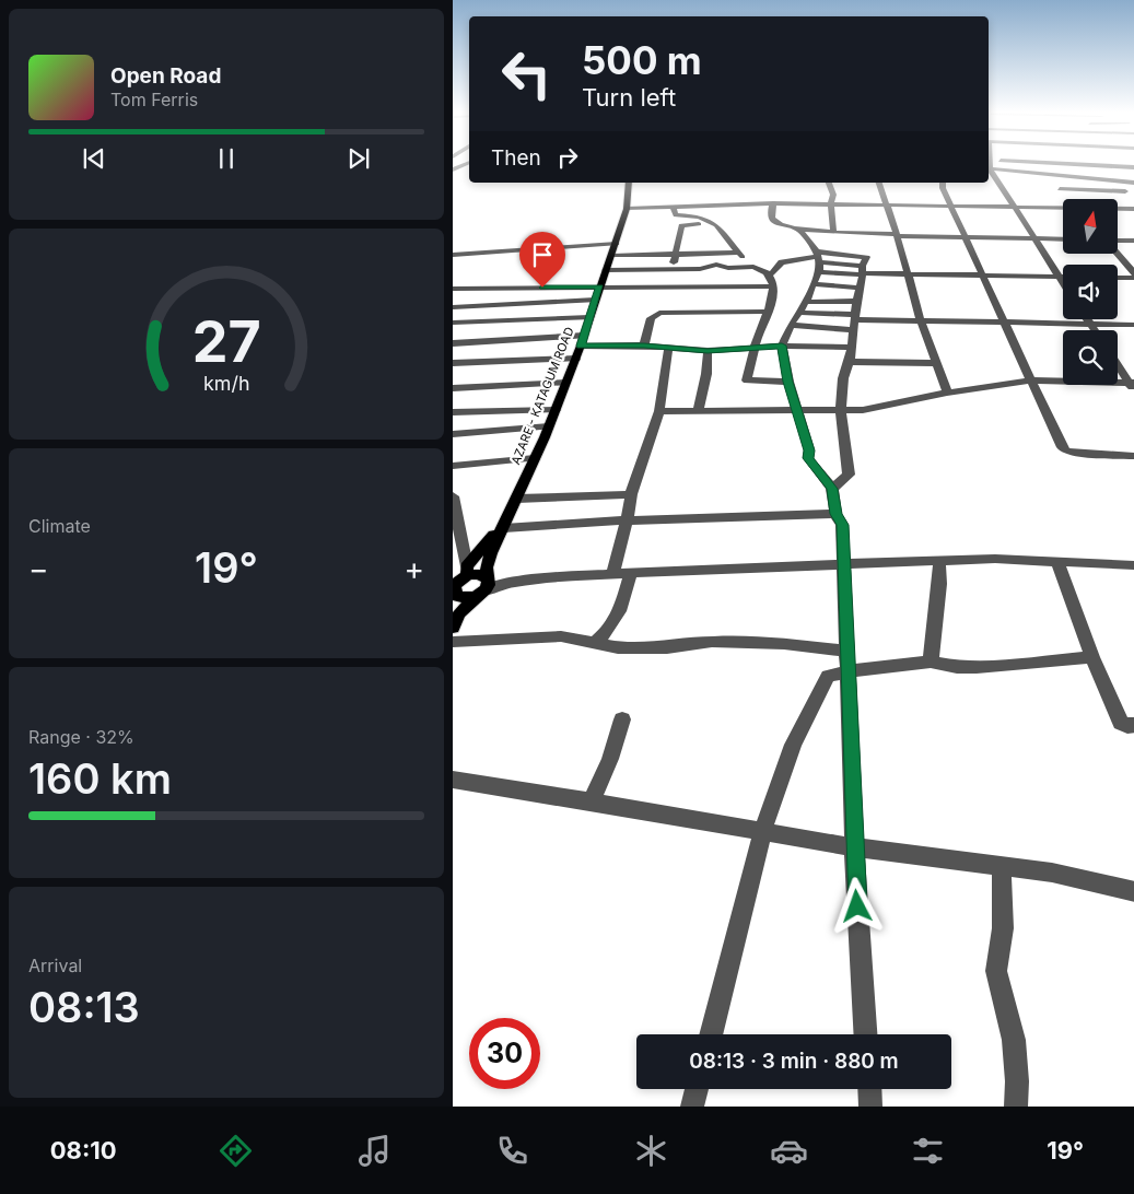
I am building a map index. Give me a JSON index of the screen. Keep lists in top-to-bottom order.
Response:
{
  "streets": {
    "main road": ["AZARE - KATAGUM ROAD"]
  },
  "north": "top",
  "page": {
    "turn": ["500 m", "Turn left"],
    "song": ["Open Road", "Tom Ferris"],
    "then": "Then",
    "tile": [
      "Climate",
      ["Range · 32%", "160 km"],
      ["Arrival", "08:13"]
    ],
    "heat": ["−", "19°", "+"],
    "limit": "30",
    "trip": "08:13 · 3 min · 880 m",
    "tabs": ["08:10", "19°"],
    "gauge": ["27", "km/h"]
  }
}
